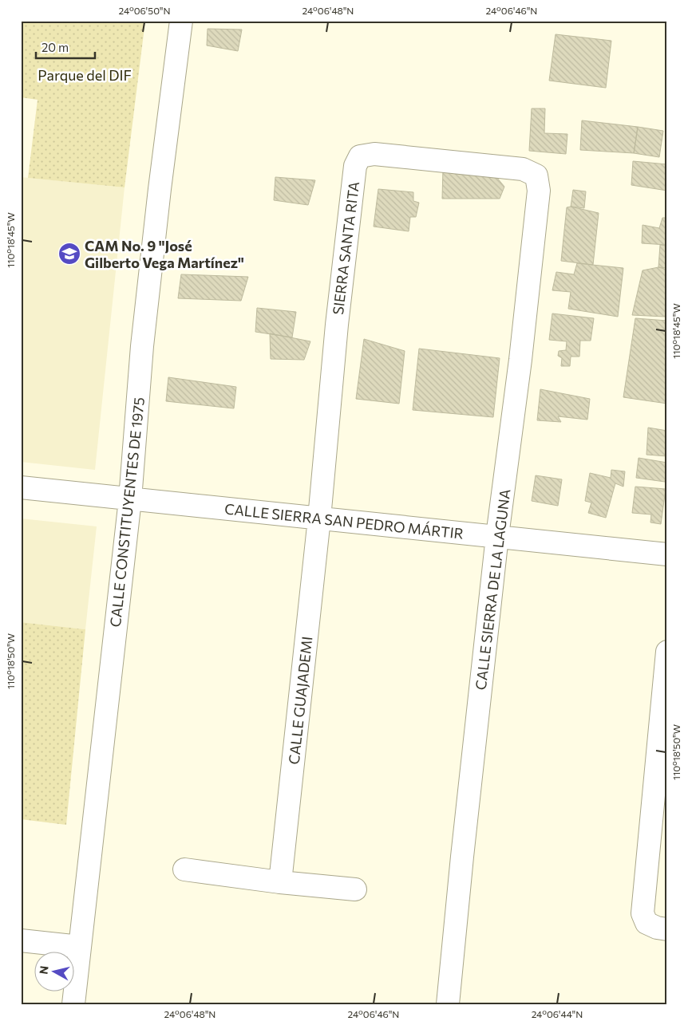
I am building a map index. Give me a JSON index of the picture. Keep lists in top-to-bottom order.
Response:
{
  "streets": {
    "street": [
      "SIERRA SANTA RITA",
      "CALLE CONSTITUYENTES DE 1975",
      "CALLE SIERRA SAN PEDRO MÁRTIR",
      "CALLE SIERRA DE LA LAGUNA",
      "CALLE GUAJADEMI"
    ]
  },
  "crossings": [
    ["SIERRA SANTA RITA", "CALLE SIERRA SAN PEDRO MÁRTIR"],
    ["SIERRA SANTA RITA", "CALLE SIERRA DE LA LAGUNA"],
    ["SIERRA SANTA RITA", "CALLE GUAJADEMI"],
    ["CALLE CONSTITUYENTES DE 1975", "CALLE SIERRA SAN PEDRO MÁRTIR"],
    ["CALLE SIERRA SAN PEDRO MÁRTIR", "CALLE SIERRA DE LA LAGUNA"],
    ["CALLE SIERRA SAN PEDRO MÁRTIR", "CALLE GUAJADEMI"]
  ],
  "parks": ["Parque del DIF"],
  "places": {
    "school or university": ["CAM No. 9 \"José Gilberto Vega Martínez\""]
  },
  "scale_bar": "20 m",
  "north": "left",
  "coordinates": [
    "24°06'50\"N",
    "24°06'48\"N",
    "24°06'46\"N",
    "110°18'45\"W",
    "110°18'50\"W",
    "24°06'44\"N"
  ]
}
